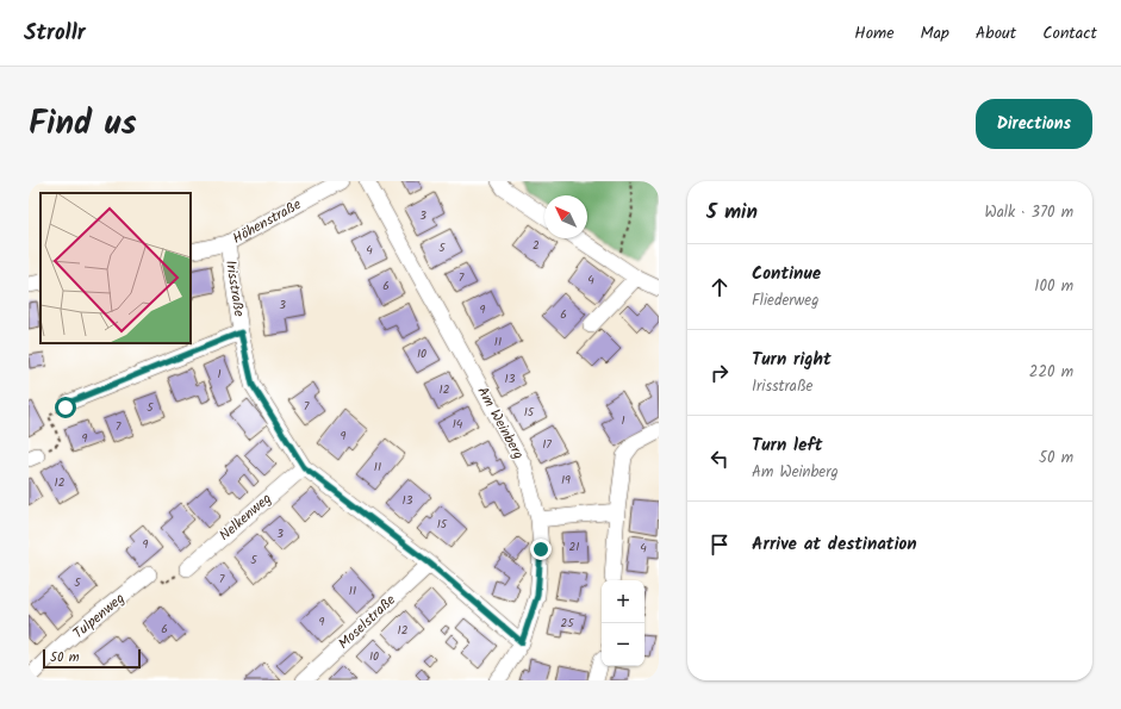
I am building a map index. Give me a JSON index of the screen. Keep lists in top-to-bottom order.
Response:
{
  "streets": {
    "street": [
      "Höhenstraße",
      "Irisstraße",
      "Am Weinberg",
      "Nelkenweg",
      "Tulpenweg",
      "Moselstraße"
    ]
  },
  "crossings": [
    ["Höhenstraße", "Irisstraße"],
    ["Irisstraße", "Am Weinberg"],
    ["Irisstraße", "Nelkenweg"],
    ["Irisstraße", "Moselstraße"]
  ],
  "house_numbers": [
    "3",
    "2",
    "5",
    "4",
    "7",
    "4",
    "6",
    "3",
    "9",
    "6",
    "11",
    "10",
    "1",
    "13",
    "12",
    "7",
    "5",
    "15",
    "1",
    "14",
    "7",
    "9",
    "9",
    "17",
    "11",
    "19",
    "12",
    "13",
    "15",
    "3",
    "9",
    "21",
    "4",
    "5",
    "7",
    "5",
    "11",
    "9",
    "25",
    "6",
    "12",
    "10"
  ],
  "scale_bar": "50 m",
  "north": "top left",
  "page": {
    "header": "Strollr",
    "nav": [
      "Home",
      "Map",
      "About",
      "Contact"
    ],
    "title": "Find us",
    "buttons": "Directions",
    "heading": ["5 min", "Walk · 370 m"],
    "list": [
      ["Continue", "Fliederweg", "100 m"],
      ["Turn right", "Irisstraße", "220 m"],
      ["Turn left", "Am Weinberg", "50 m"],
      "Arrive at destination"
    ],
    "map_buttons": ["+", "−"],
    "scale": "50 m"
  }
}
